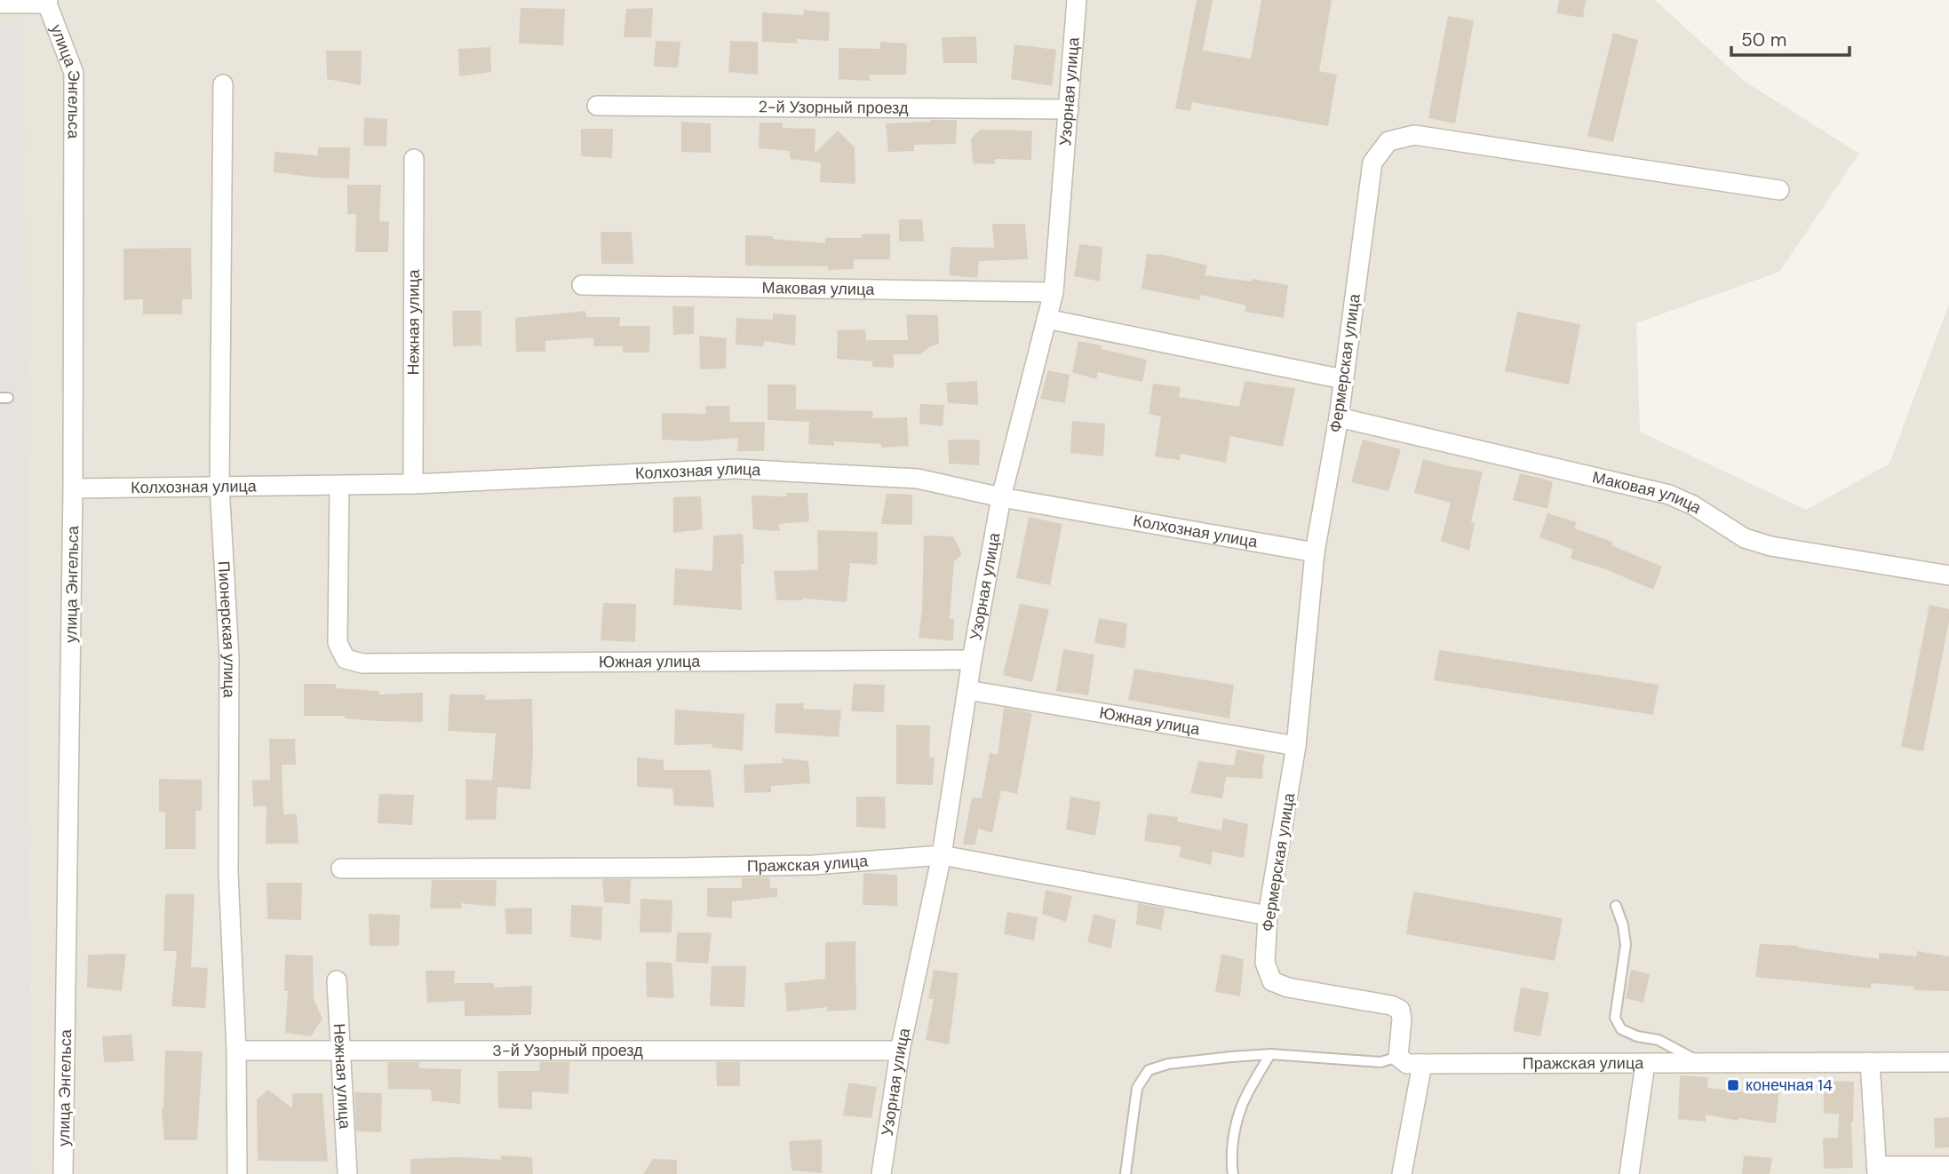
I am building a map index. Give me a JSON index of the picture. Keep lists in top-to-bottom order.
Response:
{
  "streets": {
    "street": [
      "улица Энгельса",
      "Узорная улица",
      "2-й Узорный проезд",
      "Маковая улица",
      "Нежная улица",
      "Фермерская улица",
      "Колхозная улица",
      "Пионерская улица",
      "Южная улица",
      "Пражская улица",
      "3-й Узорный проезд"
    ]
  },
  "crossings": [
    ["улица Энгельса", "Колхозная улица"],
    ["Узорная улица", "2-й Узорный проезд"],
    ["Узорная улица", "Маковая улица"],
    ["Узорная улица", "Колхозная улица"],
    ["Узорная улица", "Южная улица"],
    ["Узорная улица", "Пражская улица"],
    ["Узорная улица", "3-й Узорный проезд"],
    ["Маковая улица", "Фермерская улица"],
    ["Нежная улица", "Колхозная улица"],
    ["Нежная улица", "3-й Узорный проезд"],
    ["Фермерская улица", "Колхозная улица"],
    ["Фермерская улица", "Южная улица"],
    ["Фермерская улица", "Пражская улица"],
    ["Колхозная улица", "Пионерская улица"],
    ["Колхозная улица", "Южная улица"],
    ["Пионерская улица", "3-й Узорный проезд"]
  ],
  "places": {
    "transit": ["конечная 14"]
  },
  "scale_bar": "50 m"
}
